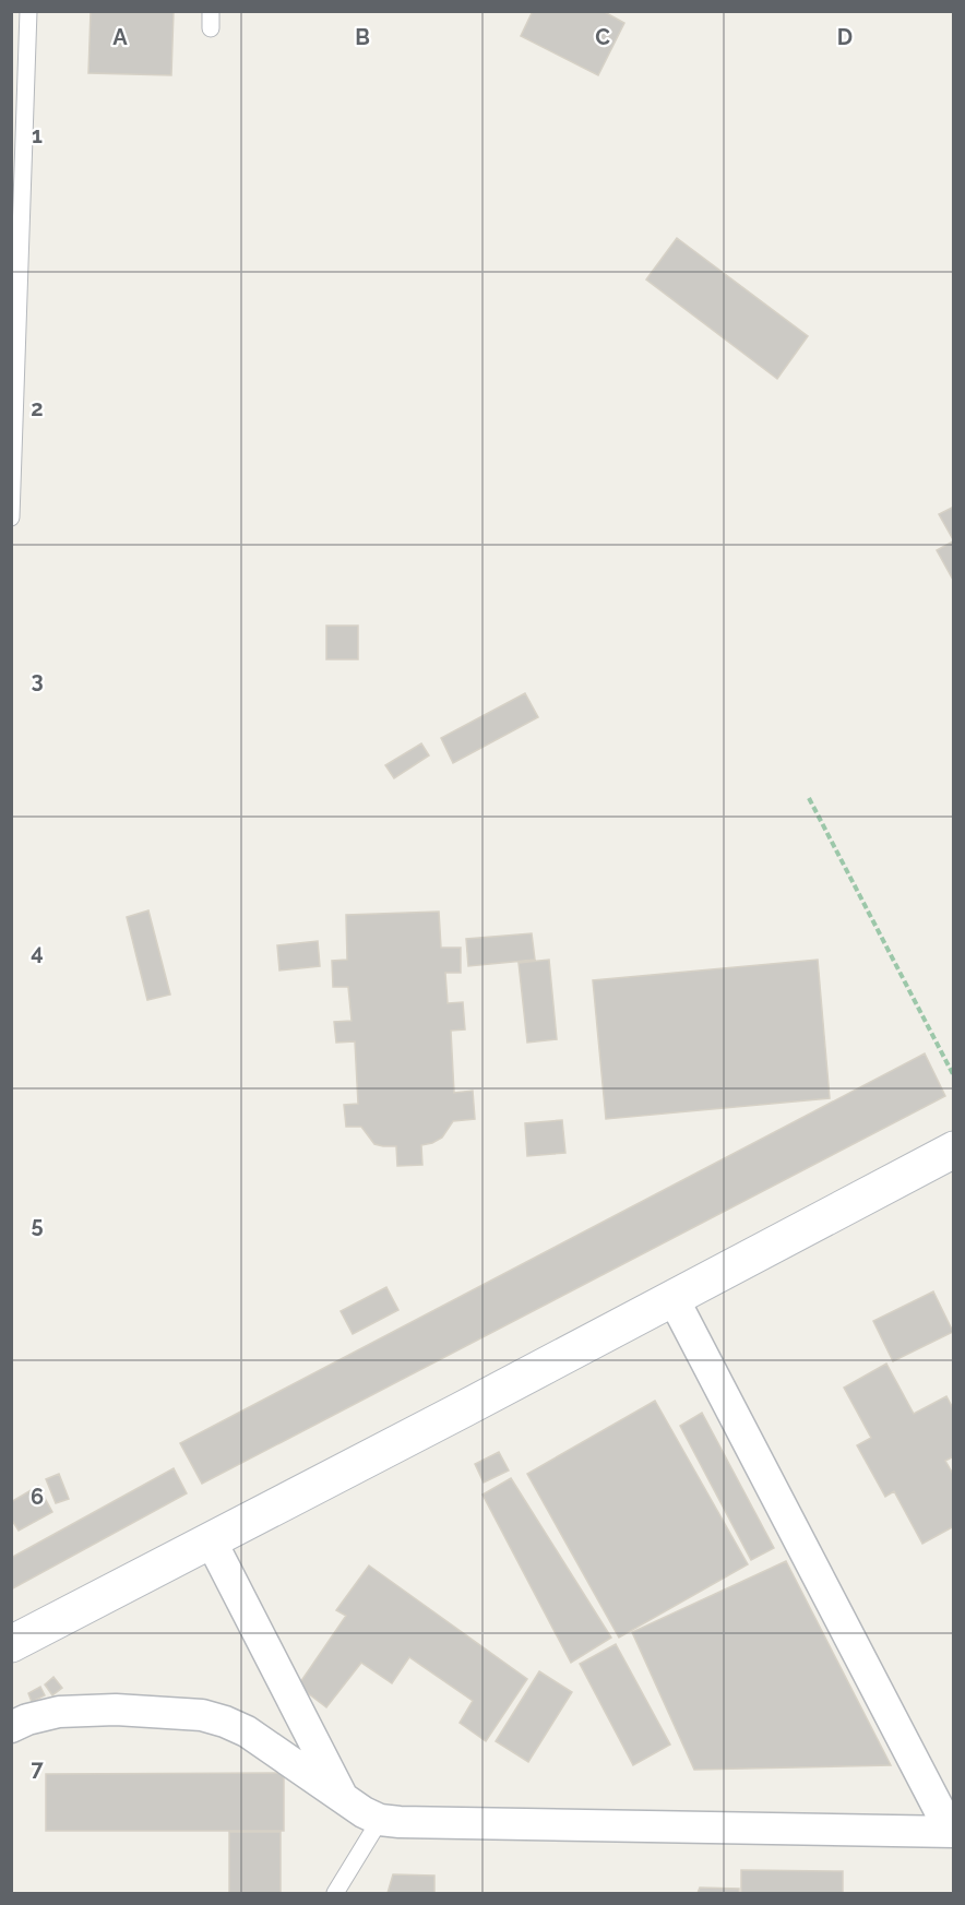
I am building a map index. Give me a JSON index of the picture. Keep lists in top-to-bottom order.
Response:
{
  "grid": {
    "columns": [
      "A",
      "B",
      "C",
      "D"
    ],
    "rows": [
      "1",
      "2",
      "3",
      "4",
      "5",
      "6",
      "7"
    ]
  }
}
